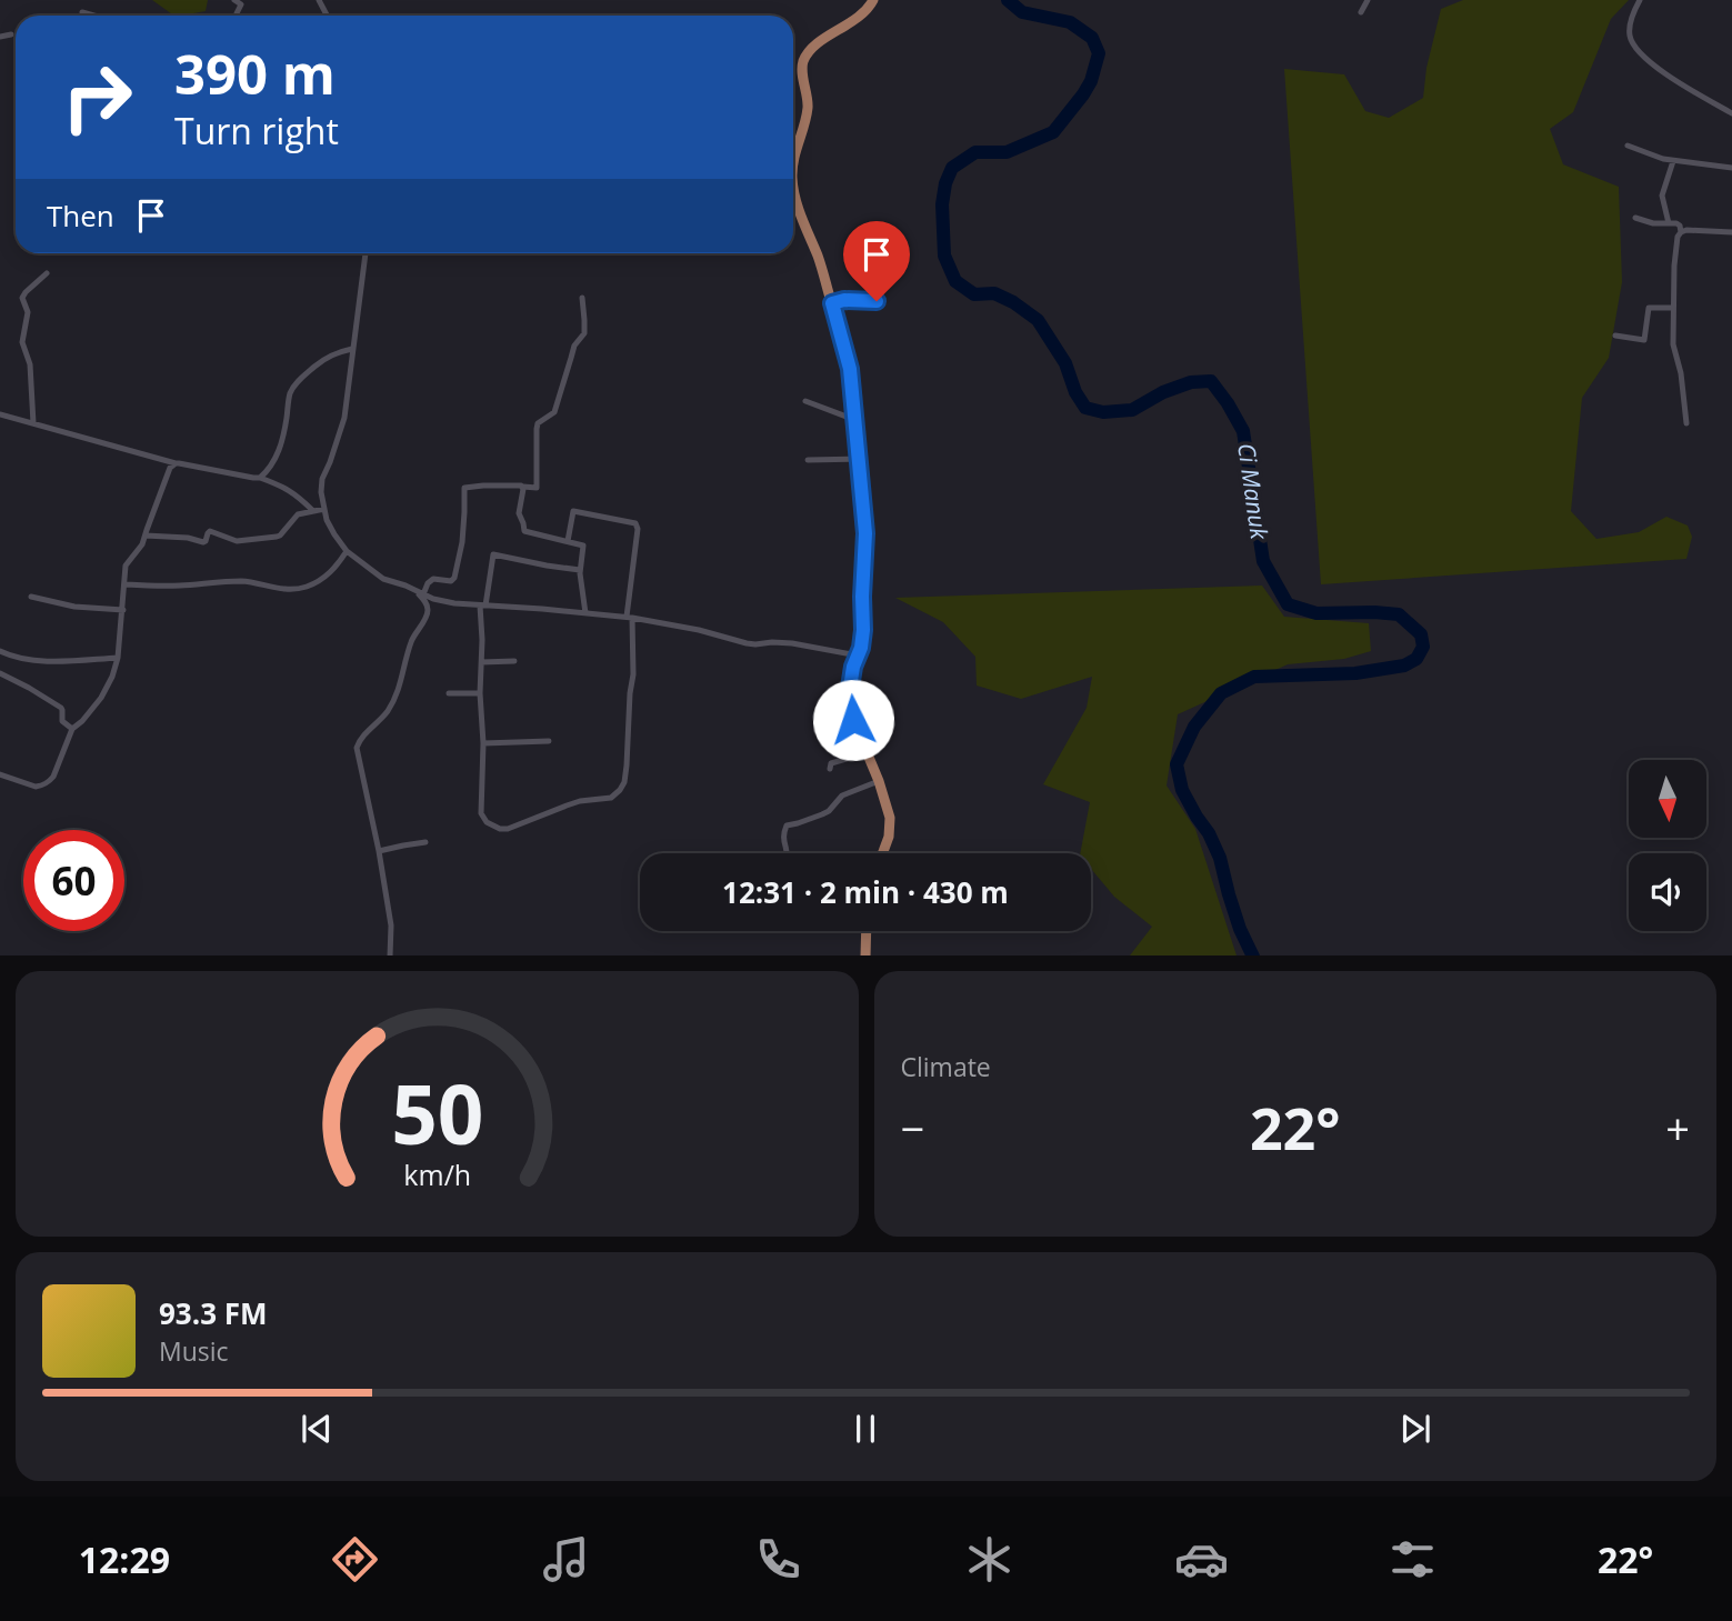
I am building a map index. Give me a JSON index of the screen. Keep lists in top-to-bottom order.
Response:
{
  "water": ["Ci Manuk"],
  "north": "bottom",
  "page": {
    "turn": ["390 m", "Turn right"],
    "then": "Then",
    "limit": "60",
    "trip": "12:31 · 2 min · 430 m",
    "tile": "Climate",
    "heat": ["−", "22°", "+"],
    "song": ["93.3 FM", "Music"],
    "tabs": ["12:29", "22°"],
    "gauge": ["50", "km/h"]
  }
}
